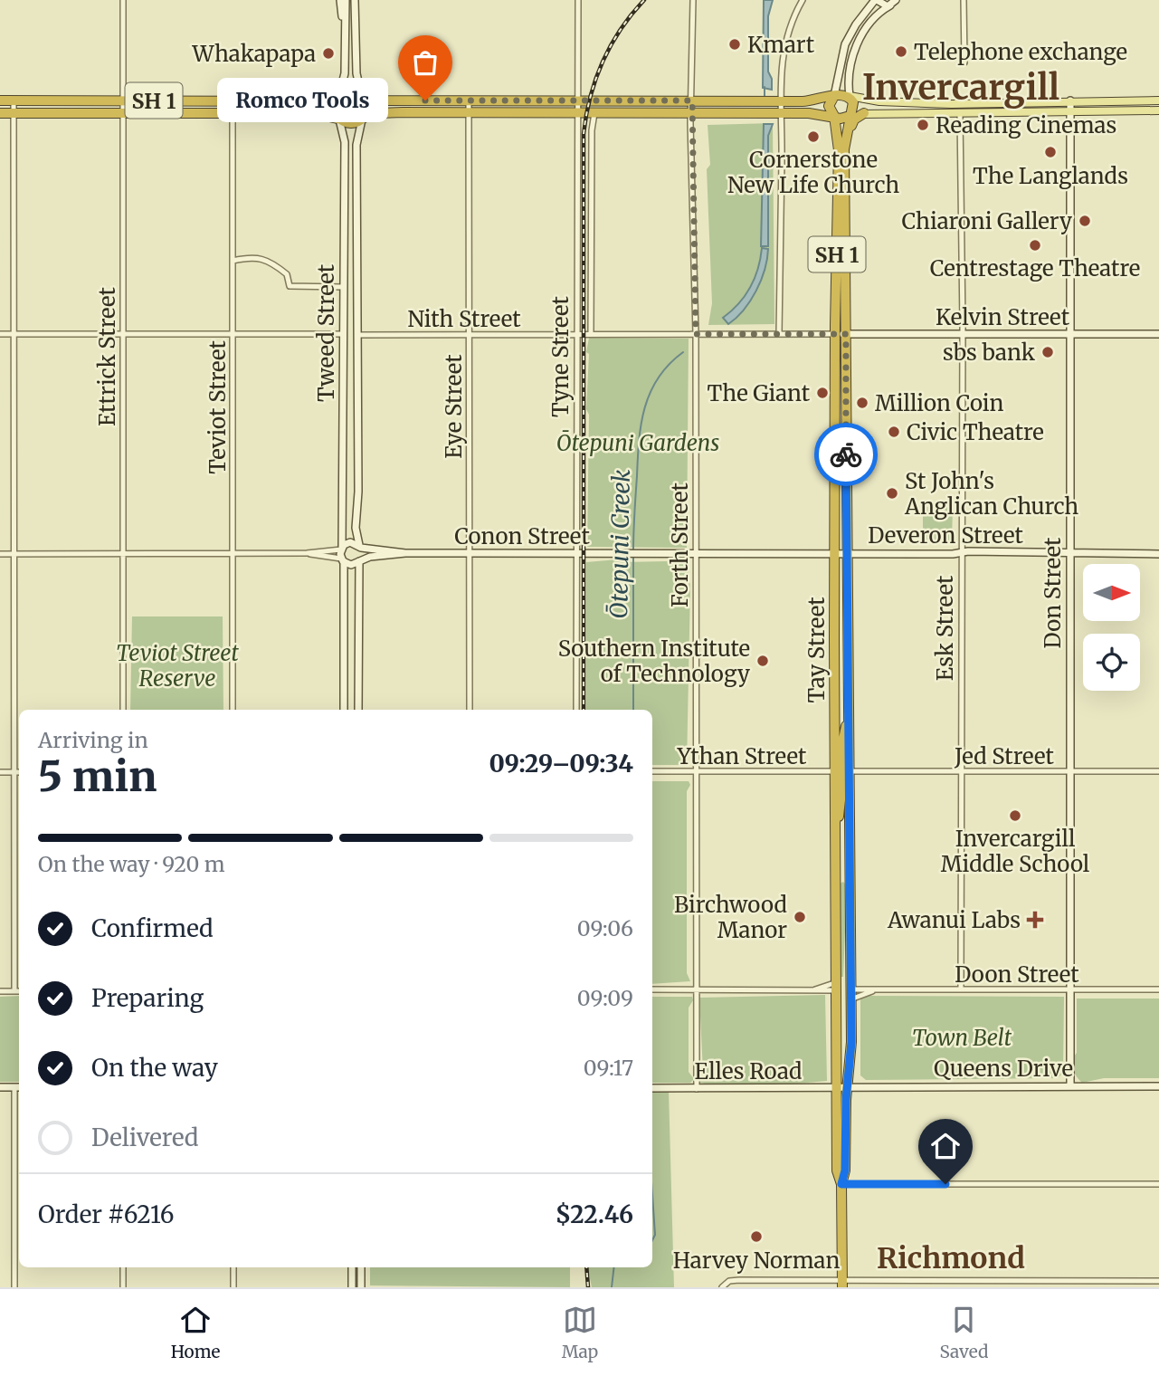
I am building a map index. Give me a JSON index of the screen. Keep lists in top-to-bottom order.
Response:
{
  "streets": {
    "highway": ["SH 1", "Tay Street"],
    "street": [
      "Kelvin Street",
      "Nith Street",
      "Tweed Street",
      "Ettrick Street",
      "Tyne Street",
      "Eye Street",
      "Teviot Street",
      "Deveron Street",
      "Conon Street",
      "Forth Street",
      "Don Street",
      "Esk Street",
      "Ythan Street",
      "Jed Street",
      "Doon Street",
      "Queens Drive",
      "Elles Road"
    ]
  },
  "crossings": [
    ["SH 1", "Tweed Street"],
    ["SH 1", "Ettrick Street"],
    ["SH 1", "Tyne Street"],
    ["SH 1", "Eye Street"],
    ["SH 1", "Teviot Street"],
    ["SH 1", "Forth Street"],
    ["SH 1", "Tay Street"],
    ["Kelvin Street", "Nith Street"],
    ["Kelvin Street", "Don Street"],
    ["Kelvin Street", "Esk Street"],
    ["Kelvin Street", "Tay Street"],
    ["Nith Street", "Tweed Street"],
    ["Nith Street", "Tyne Street"],
    ["Nith Street", "Eye Street"],
    ["Nith Street", "Forth Street"],
    ["Nith Street", "Tay Street"],
    ["Tweed Street", "Conon Street"],
    ["Tyne Street", "Conon Street"],
    ["Eye Street", "Conon Street"],
    ["Deveron Street", "Conon Street"],
    ["Deveron Street", "Don Street"],
    ["Deveron Street", "Esk Street"],
    ["Deveron Street", "Tay Street"],
    ["Conon Street", "Forth Street"],
    ["Conon Street", "Tay Street"],
    ["Forth Street", "Ythan Street"],
    ["Forth Street", "Elles Road"],
    ["Don Street", "Jed Street"],
    ["Don Street", "Doon Street"],
    ["Don Street", "Queens Drive"],
    ["Esk Street", "Jed Street"],
    ["Esk Street", "Doon Street"],
    ["Tay Street", "Ythan Street"],
    ["Tay Street", "Jed Street"],
    ["Tay Street", "Doon Street"],
    ["Tay Street", "Queens Drive"],
    ["Tay Street", "Elles Road"],
    ["Ythan Street", "Jed Street"],
    ["Queens Drive", "Elles Road"]
  ],
  "districts": ["Invercargill", "Richmond"],
  "water": ["Ōtepuni Creek"],
  "parks": ["Ōtepuni Gardens", "Teviot Street Reserve", "Town Belt"],
  "places": {
    "other": [
      "Kmart",
      "Telephone exchange",
      "Whakapapa",
      "Romco Tools",
      "Reading Cinemas",
      "Cornerstone New Life Church",
      "The Langlands",
      "Chiaroni Gallery",
      "Centrestage Theatre",
      "sbs bank",
      "The Giant",
      "Million Coin",
      "Civic Theatre",
      "St John's Anglican Church",
      "Southern Institute of Technology",
      "Invercargill Middle School",
      "Birchwood Manor",
      "Harvey Norman"
    ],
    "health": ["Awanui Labs"]
  },
  "north": "right",
  "page": {
    "bubble": "Romco Tools",
    "heading": ["5 min", "Arriving in", "09:29–09:34"],
    "panel": ["Order #6216", "$22.46"],
    "bar": "On the way · 920 m",
    "list": [
      ["Confirmed", "09:06"],
      ["Preparing", "09:09"],
      ["On the way", "09:17"],
      "Delivered"
    ],
    "tabs": ["Home", "Map", "Saved"]
  }
}
